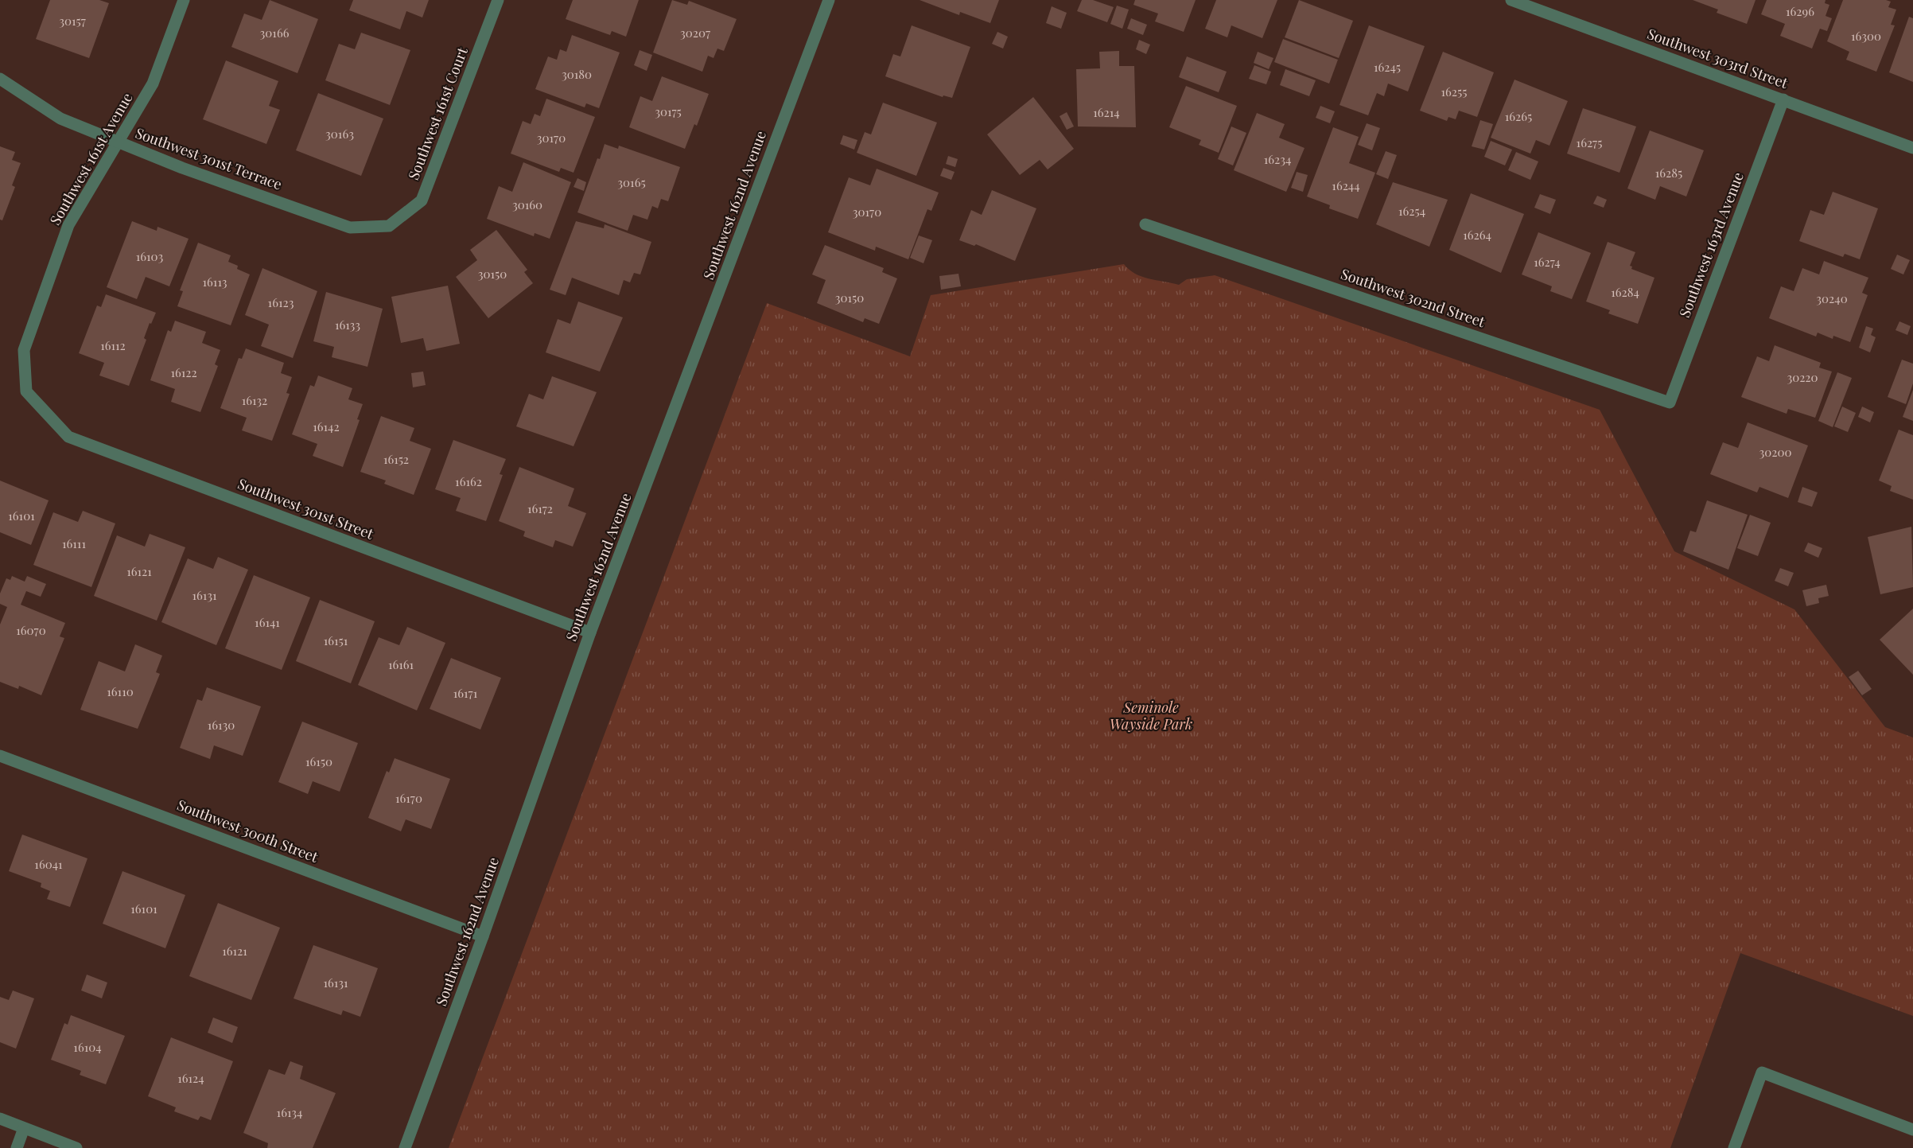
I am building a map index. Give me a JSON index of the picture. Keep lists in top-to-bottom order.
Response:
{
  "streets": {
    "street": [
      "Southwest 303rd Street",
      "Southwest 161st Court",
      "Southwest 161st Avenue",
      "Southwest 301st Terrace",
      "Southwest 162nd Avenue",
      "Southwest 163rd Avenue",
      "Southwest 302nd Street",
      "Southwest 301st Street",
      "Southwest 300th Street"
    ]
  },
  "crossings": [
    ["Southwest 303rd Street", "Southwest 163rd Avenue"],
    ["Southwest 161st Court", "Southwest 301st Terrace"],
    ["Southwest 161st Avenue", "Southwest 301st Terrace"],
    ["Southwest 161st Avenue", "Southwest 301st Street"],
    ["Southwest 162nd Avenue", "Southwest 301st Street"],
    ["Southwest 162nd Avenue", "Southwest 300th Street"],
    ["Southwest 163rd Avenue", "Southwest 302nd Street"]
  ],
  "parks": ["Seminole Wayside Park"],
  "house_numbers": [
    "16296",
    "30157",
    "30166",
    "30207",
    "16300",
    "16245",
    "30180",
    "16255",
    "30175",
    "16214",
    "16265",
    "30163",
    "30170",
    "16275",
    "16234",
    "16285",
    "30165",
    "16244",
    "30160",
    "16254",
    "30170",
    "16264",
    "16103",
    "16274",
    "30150",
    "16113",
    "16284",
    "30150",
    "30240",
    "16123",
    "16133",
    "16112",
    "16122",
    "30220",
    "16132",
    "16142",
    "30200",
    "16152",
    "16162",
    "16172",
    "16101",
    "16111",
    "16121",
    "16131",
    "16141",
    "16070",
    "16151",
    "16161",
    "16110",
    "16171",
    "16130",
    "16150",
    "16170",
    "16041",
    "16101",
    "16121",
    "16131",
    "16104",
    "16124",
    "16134"
  ]
}
